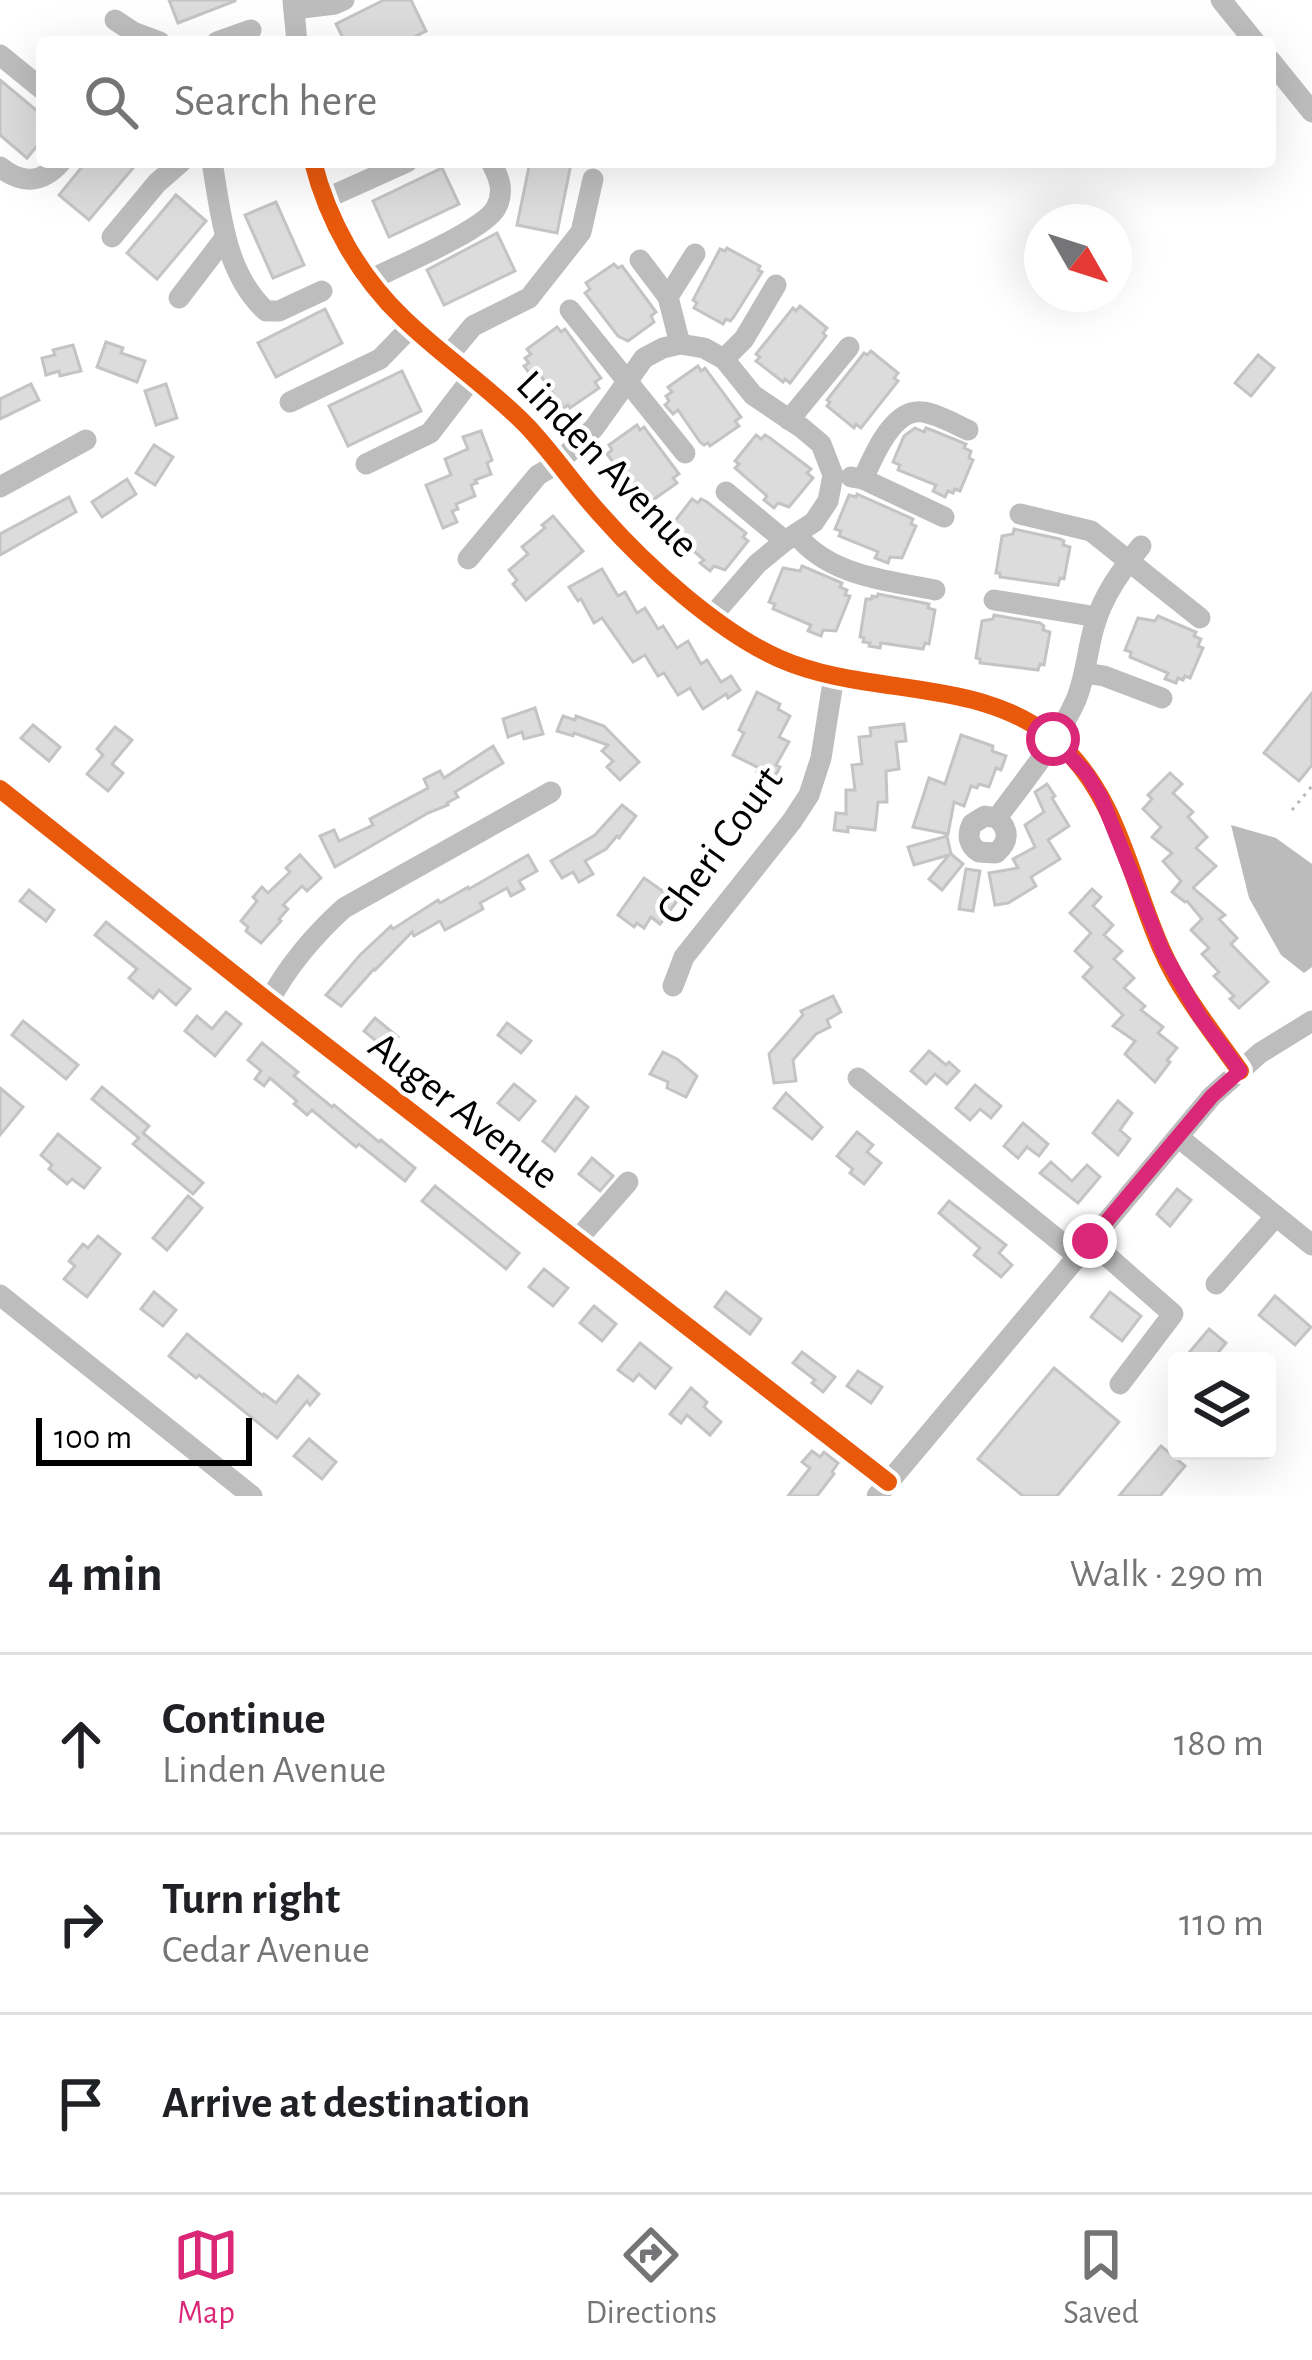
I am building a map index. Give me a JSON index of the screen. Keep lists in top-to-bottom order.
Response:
{
  "streets": {
    "street": ["Linden Avenue", "Cheri Court", "Auger Avenue"]
  },
  "crossings": [
    ["Linden Avenue", "Cheri Court"]
  ],
  "scale_bar": "100 m",
  "north": "bottom right",
  "page": {
    "search": "Search here",
    "scale": "100 m",
    "heading": ["4 min", "Walk · 290 m"],
    "list": [
      ["Continue", "Linden Avenue", "180 m"],
      ["Turn right", "Cedar Avenue", "110 m"],
      "Arrive at destination"
    ],
    "nav": ["Map", "Directions", "Saved"]
  }
}
